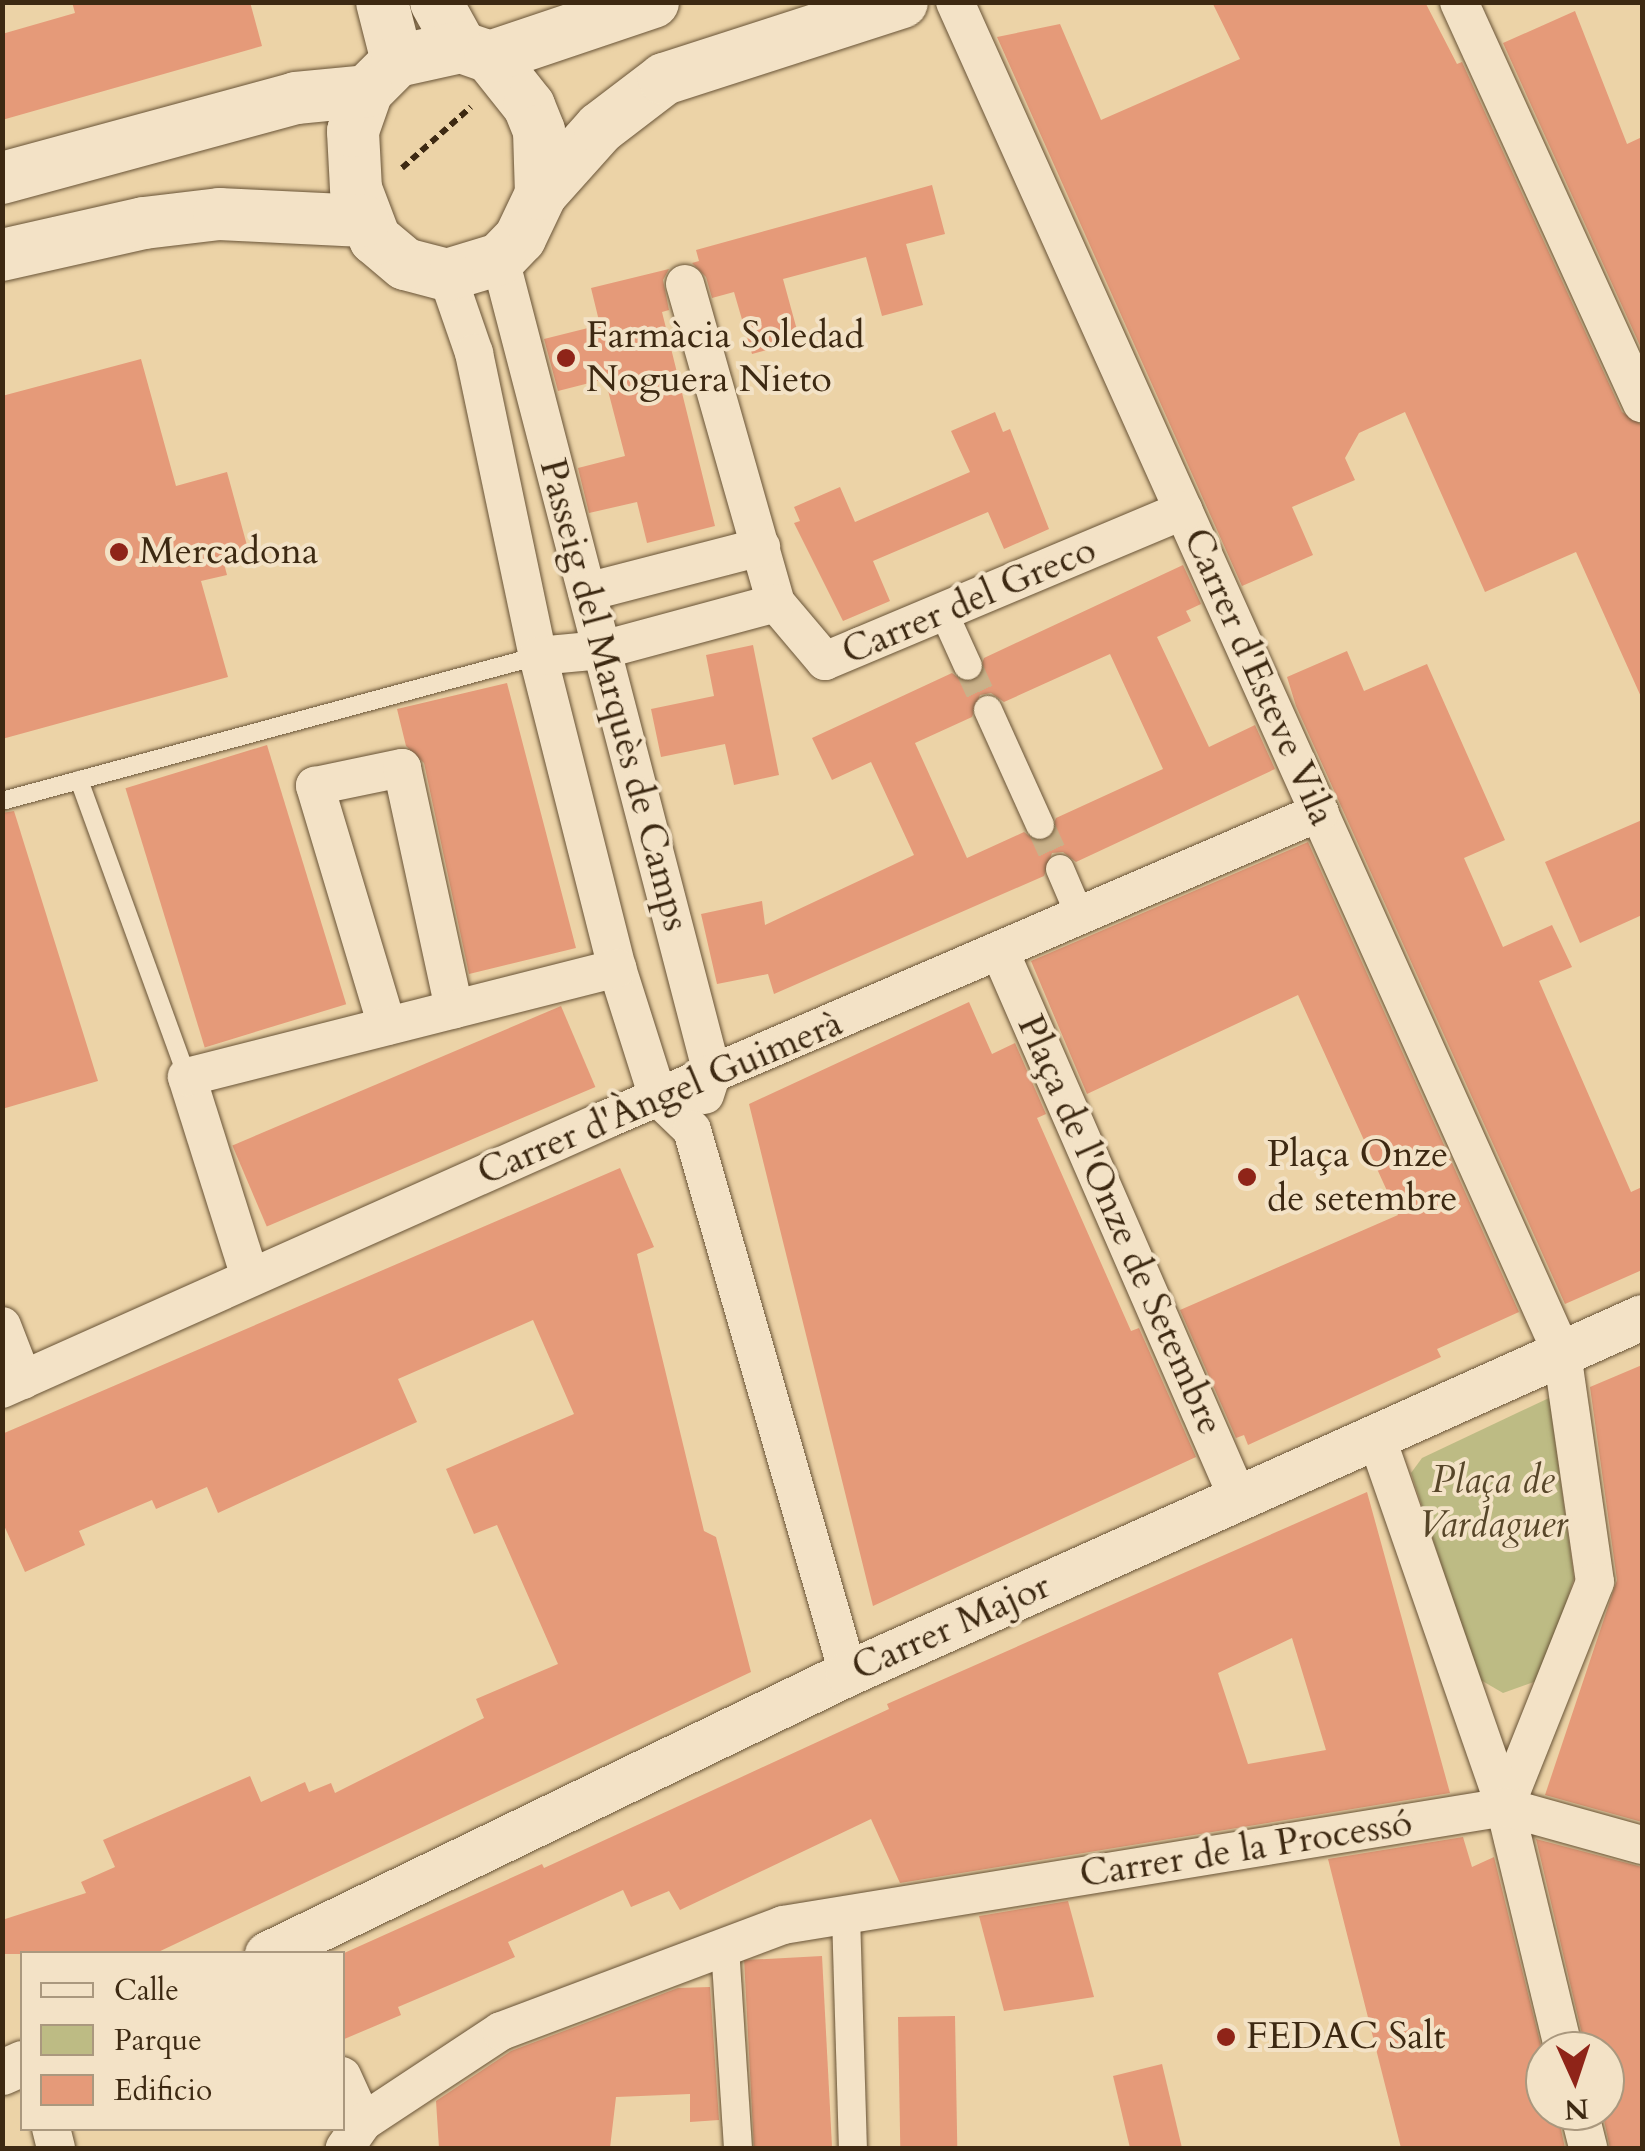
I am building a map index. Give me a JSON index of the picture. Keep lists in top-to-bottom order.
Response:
{
  "streets": {
    "street": [
      "Carrer del Greco",
      "Carrer d'Esteve Vila",
      "Passeig del Marquès de Camps",
      "Carrer d'Àngel Guimerà",
      "Plaça de l'Onze de Setembre",
      "Carrer Major",
      "Carrer de la Processó"
    ]
  },
  "crossings": [
    ["Carrer del Greco", "Carrer d'Esteve Vila"],
    ["Carrer d'Esteve Vila", "Carrer d'Àngel Guimerà"],
    ["Carrer d'Esteve Vila", "Carrer Major"],
    ["Carrer d'Esteve Vila", "Carrer de la Processó"],
    ["Passeig del Marquès de Camps", "Carrer d'Àngel Guimerà"],
    ["Passeig del Marquès de Camps", "Carrer Major"],
    ["Carrer d'Àngel Guimerà", "Plaça de l'Onze de Setembre"],
    ["Plaça de l'Onze de Setembre", "Carrer Major"]
  ],
  "parks": ["Plaça de Vardaguer"],
  "places": [
    "Farmàcia Soledad Noguera Nieto",
    "Mercadona",
    "Plaça Onze de setembre",
    "FEDAC Salt"
  ],
  "legend": ["Calle", "Parque", "Edificio"],
  "north": "bottom"
}
